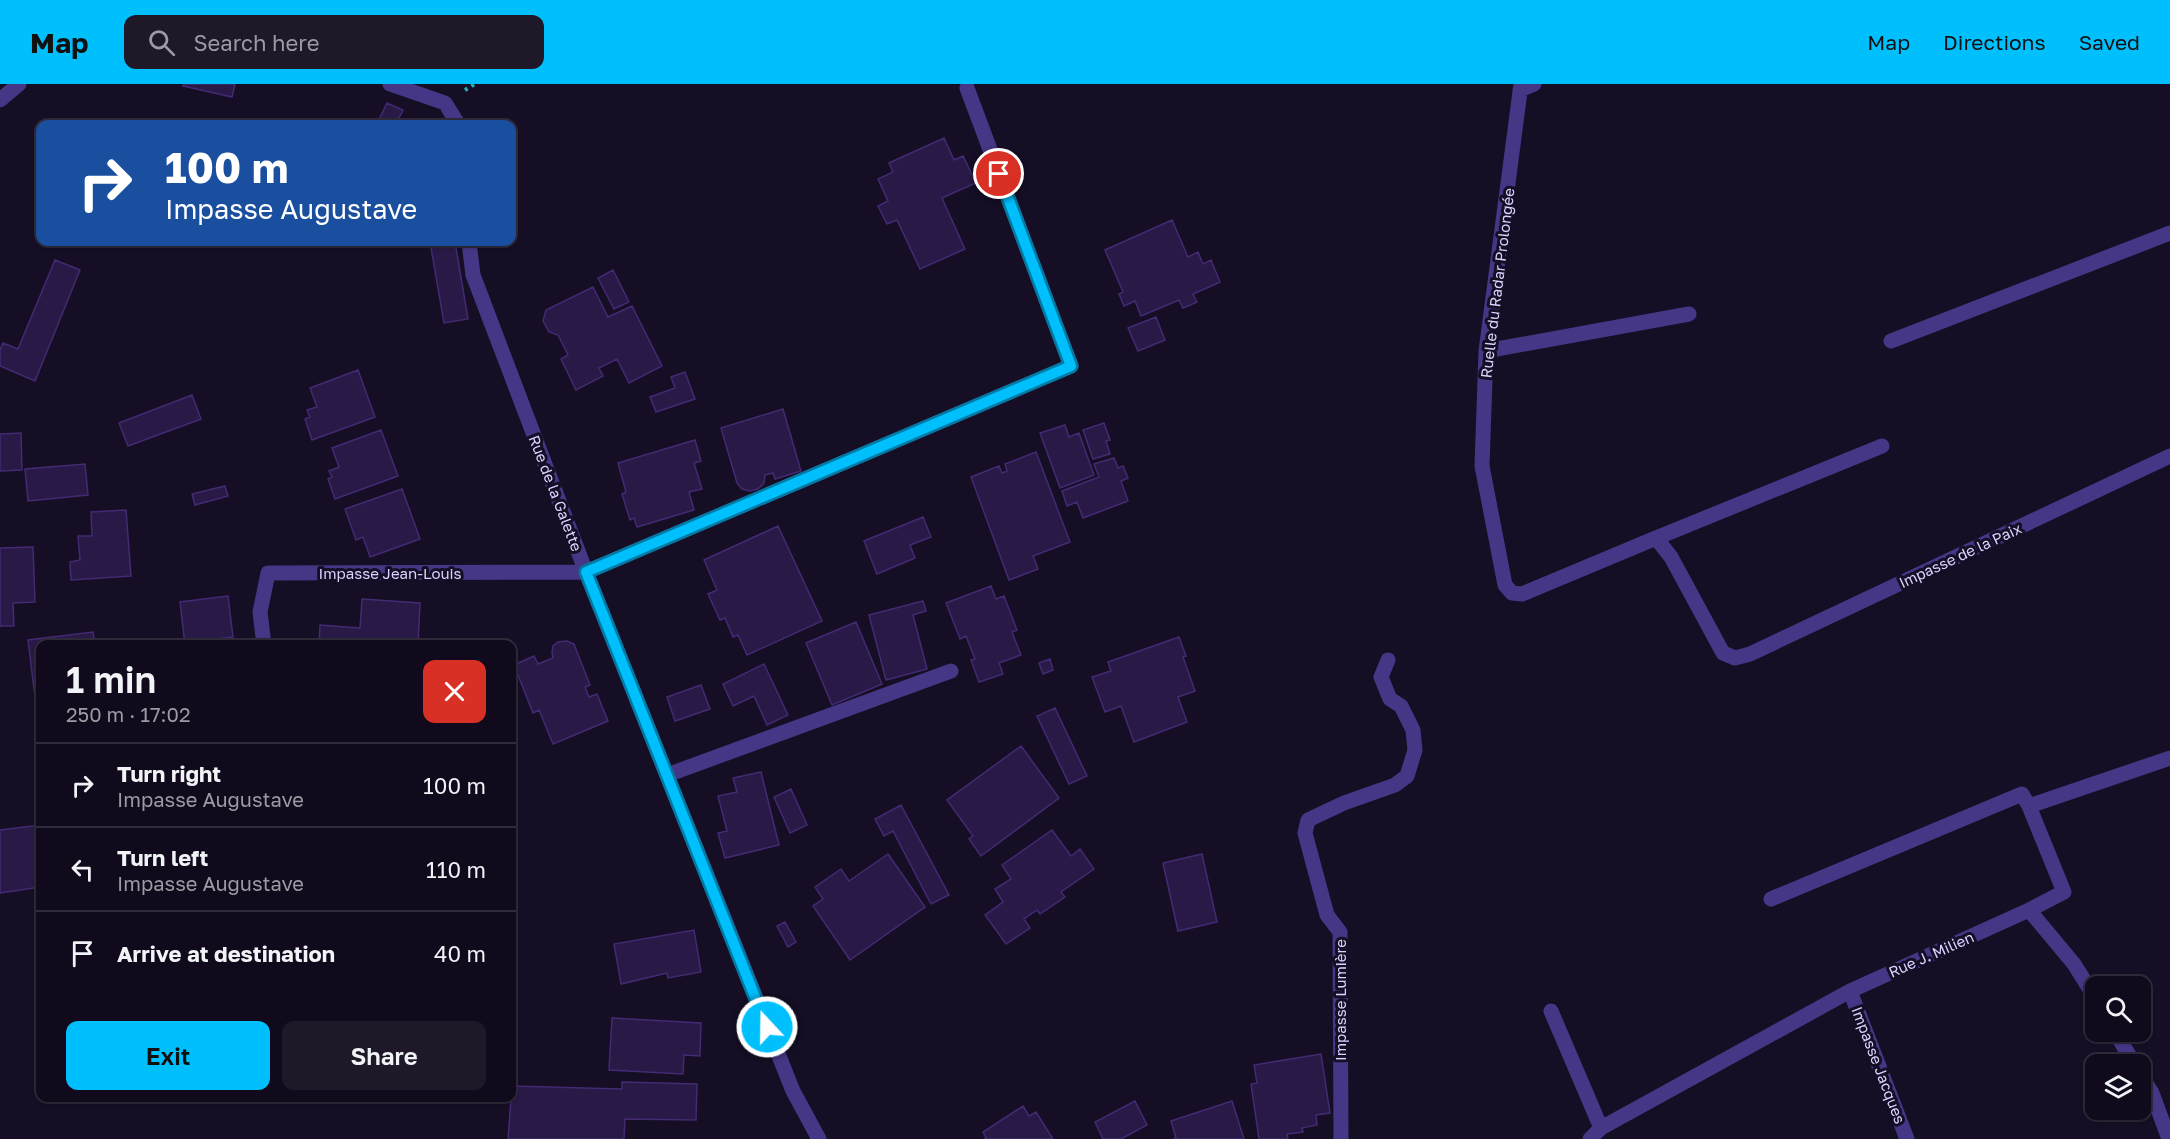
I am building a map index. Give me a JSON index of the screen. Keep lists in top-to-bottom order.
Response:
{
  "streets": {
    "street": [
      "Ruelle du Radar Prolongée",
      "Rue de la Galette",
      "Impasse de la Paix",
      "Impasse Jean-Louis",
      "Rue J. Milien",
      "Impasse Lumière",
      "Impasse Jacques"
    ]
  },
  "crossings": [
    ["Ruelle du Radar Prolongée", "Impasse de la Paix"],
    ["Rue de la Galette", "Impasse Jean-Louis"],
    ["Rue J. Milien", "Impasse Jacques"]
  ],
  "page": {
    "header": "Map",
    "search": "Search here",
    "nav": ["Map", "Directions", "Saved"],
    "turn": ["100 m", "Impasse Augustave"],
    "heading": ["1 min", "250 m · 17:02"],
    "list": [
      {
        "name": "Turn right",
        "note": "Impasse Augustave",
        "value": "100 m"
      },
      {
        "name": "Turn left",
        "note": "Impasse Augustave",
        "value": "110 m"
      },
      {
        "name": "Arrive at destination",
        "value": "40 m"
      }
    ],
    "buttons": ["Exit", "Share"]
  }
}
